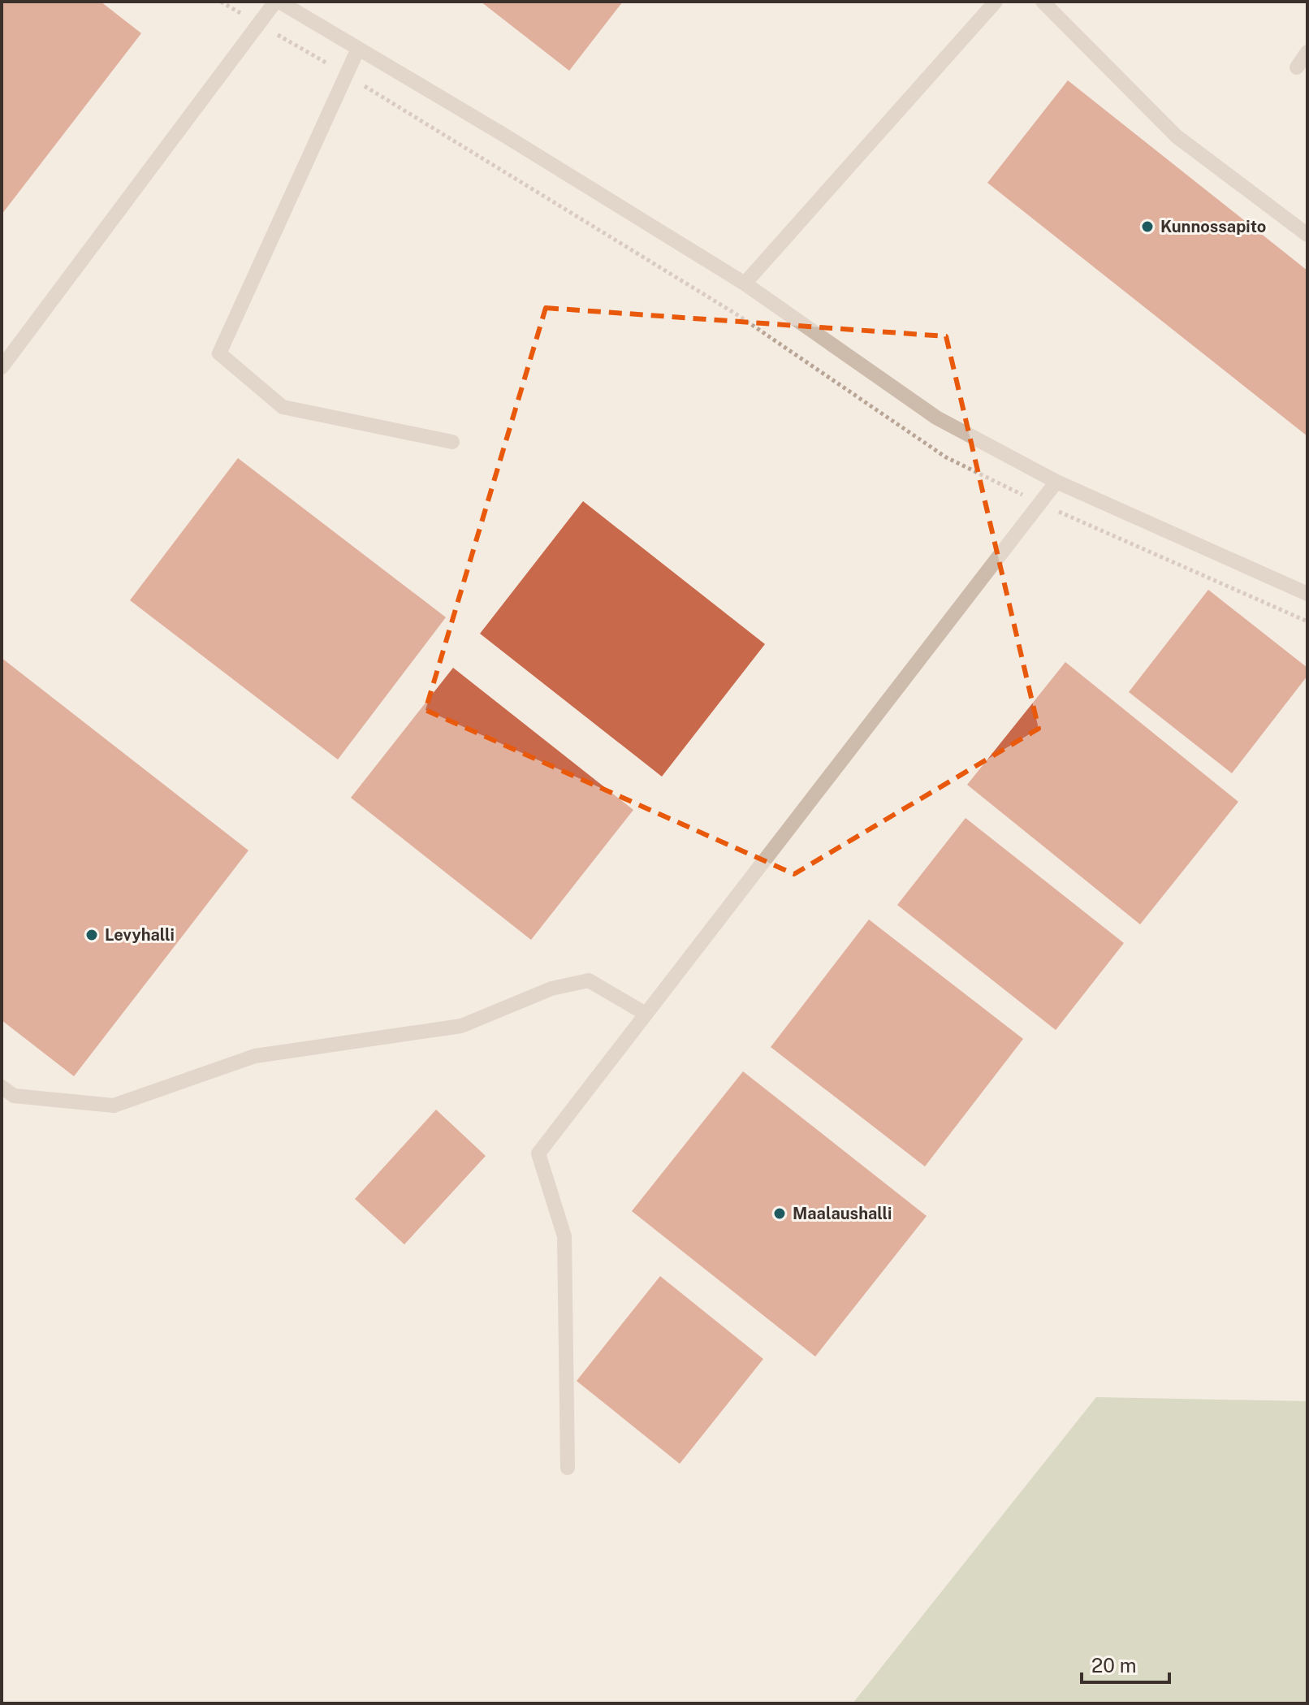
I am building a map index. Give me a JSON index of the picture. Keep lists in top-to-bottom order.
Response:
{
  "places": ["Kunnossapito", "Levyhalli", "Maalaushalli"],
  "scale_bar": "20 m"
}
